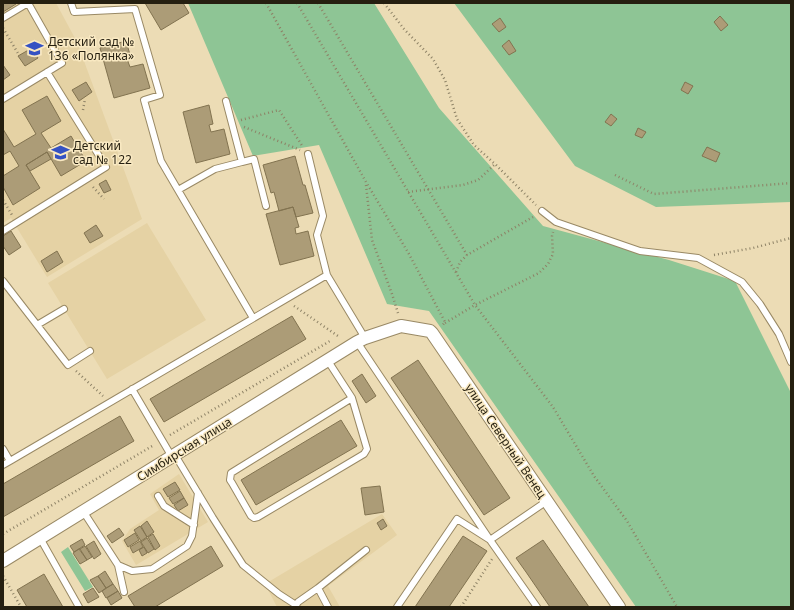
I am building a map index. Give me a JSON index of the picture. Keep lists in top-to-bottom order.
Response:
{
  "streets": {
    "street": ["улица Северный Венец", "Симбирская улица"]
  },
  "places": {
    "school or university": ["Детский сад № 136 «Полянка»", "Детский сад № 122"]
  }
}
